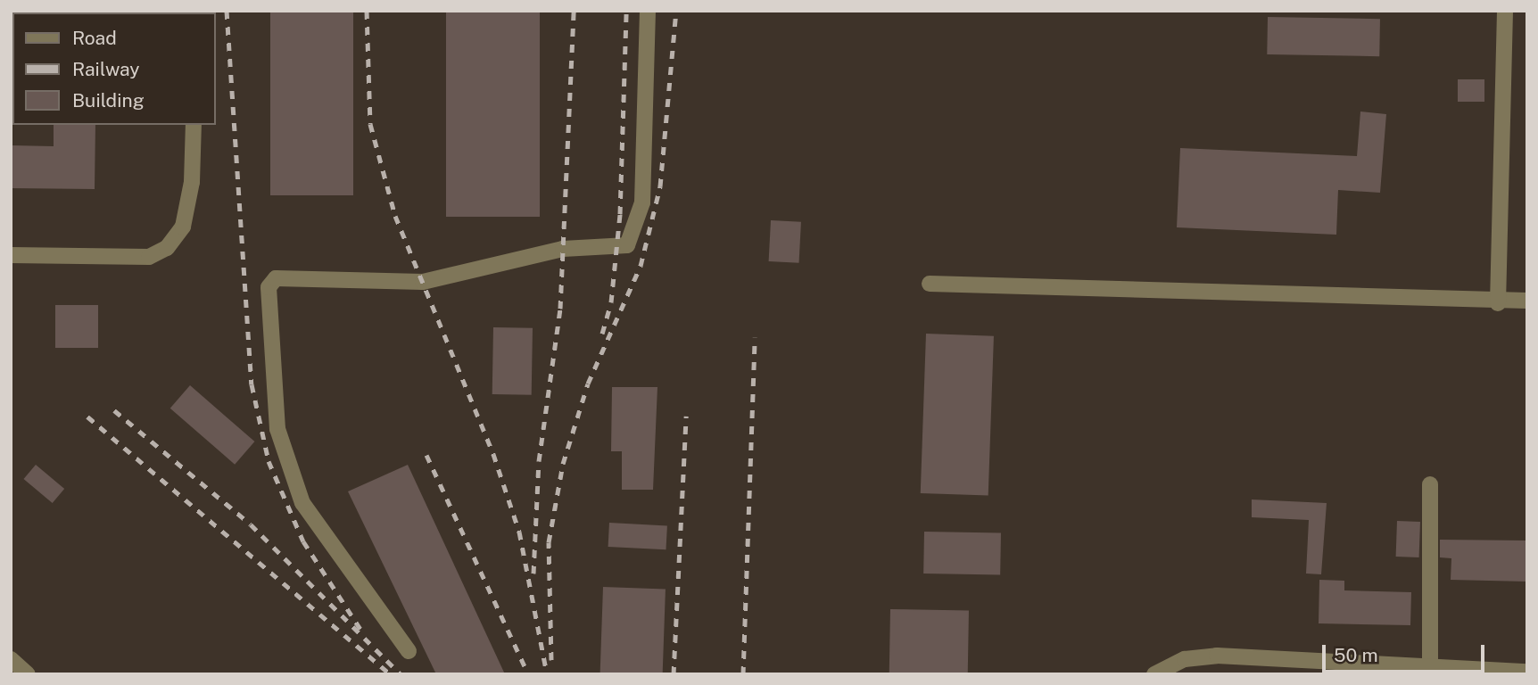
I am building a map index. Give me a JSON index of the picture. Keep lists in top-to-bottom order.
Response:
{
  "legend": ["Road", "Railway", "Building"],
  "scale_bar": "50 m"
}
